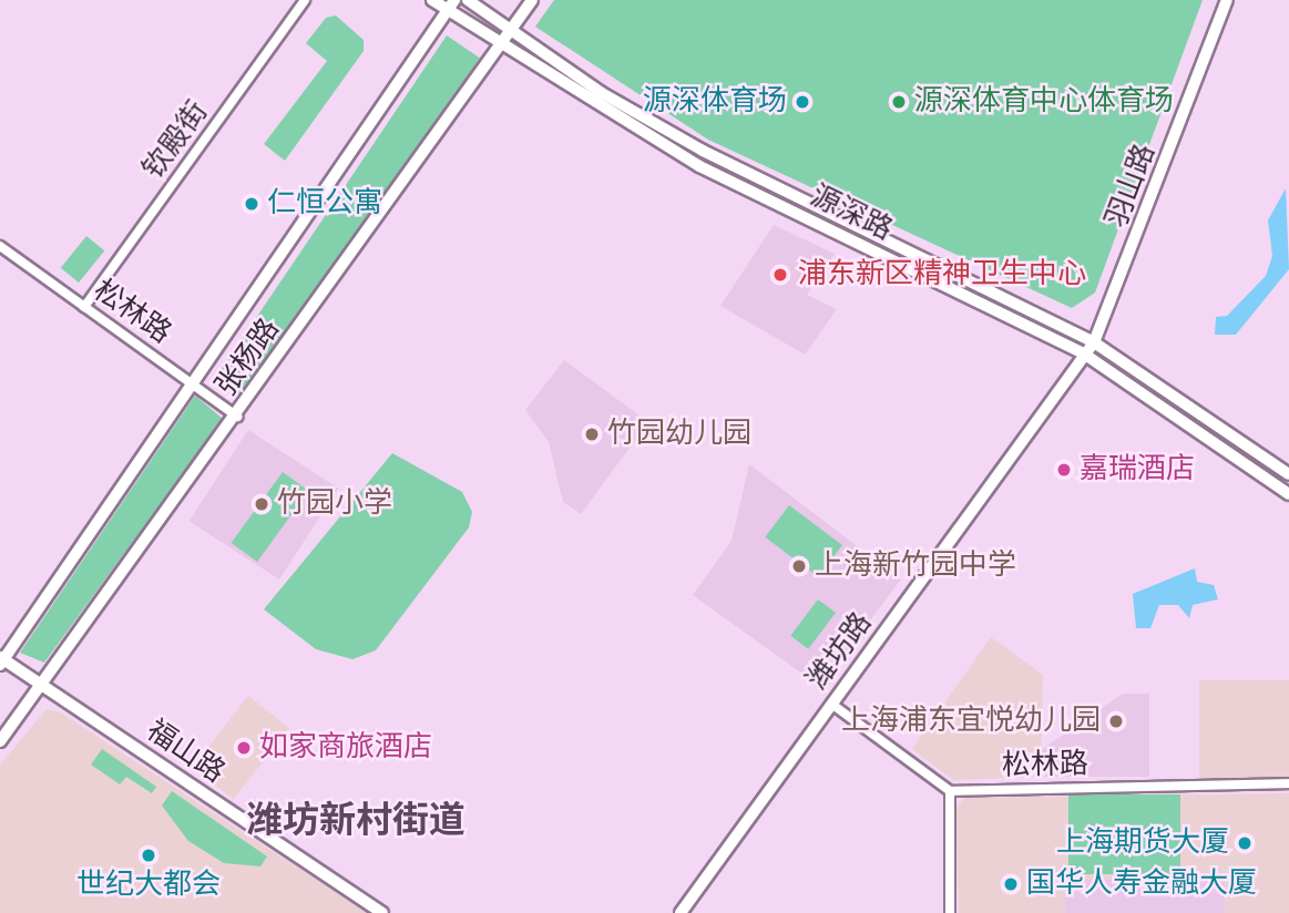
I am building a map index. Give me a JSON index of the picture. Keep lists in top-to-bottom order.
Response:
{
  "streets": {
    "main road": ["源深路", "张杨路"],
    "street": [
      "钦殿街",
      "羽山路",
      "松林路",
      "潍坊路",
      "福山路"
    ]
  },
  "crossings": [
    ["钦殿街", "松林路"],
    ["羽山路", "源深路"],
    ["羽山路", "潍坊路"],
    ["源深路", "张杨路"],
    ["源深路", "潍坊路"],
    ["松林路", "张杨路"],
    ["张杨路", "福山路"]
  ],
  "districts": ["潍坊新村街道"],
  "places": [
    "源深体育场",
    "源深体育中心体育场",
    "仁恒公寓",
    "浦东新区精神卫生中心",
    "竹园幼儿园",
    "嘉瑞酒店",
    "竹园小学",
    "上海新竹园中学",
    "上海浦东宜悦幼儿园",
    "如家商旅酒店",
    "上海期货大厦",
    "世纪大都会",
    "国华人寿金融大厦"
  ]
}
